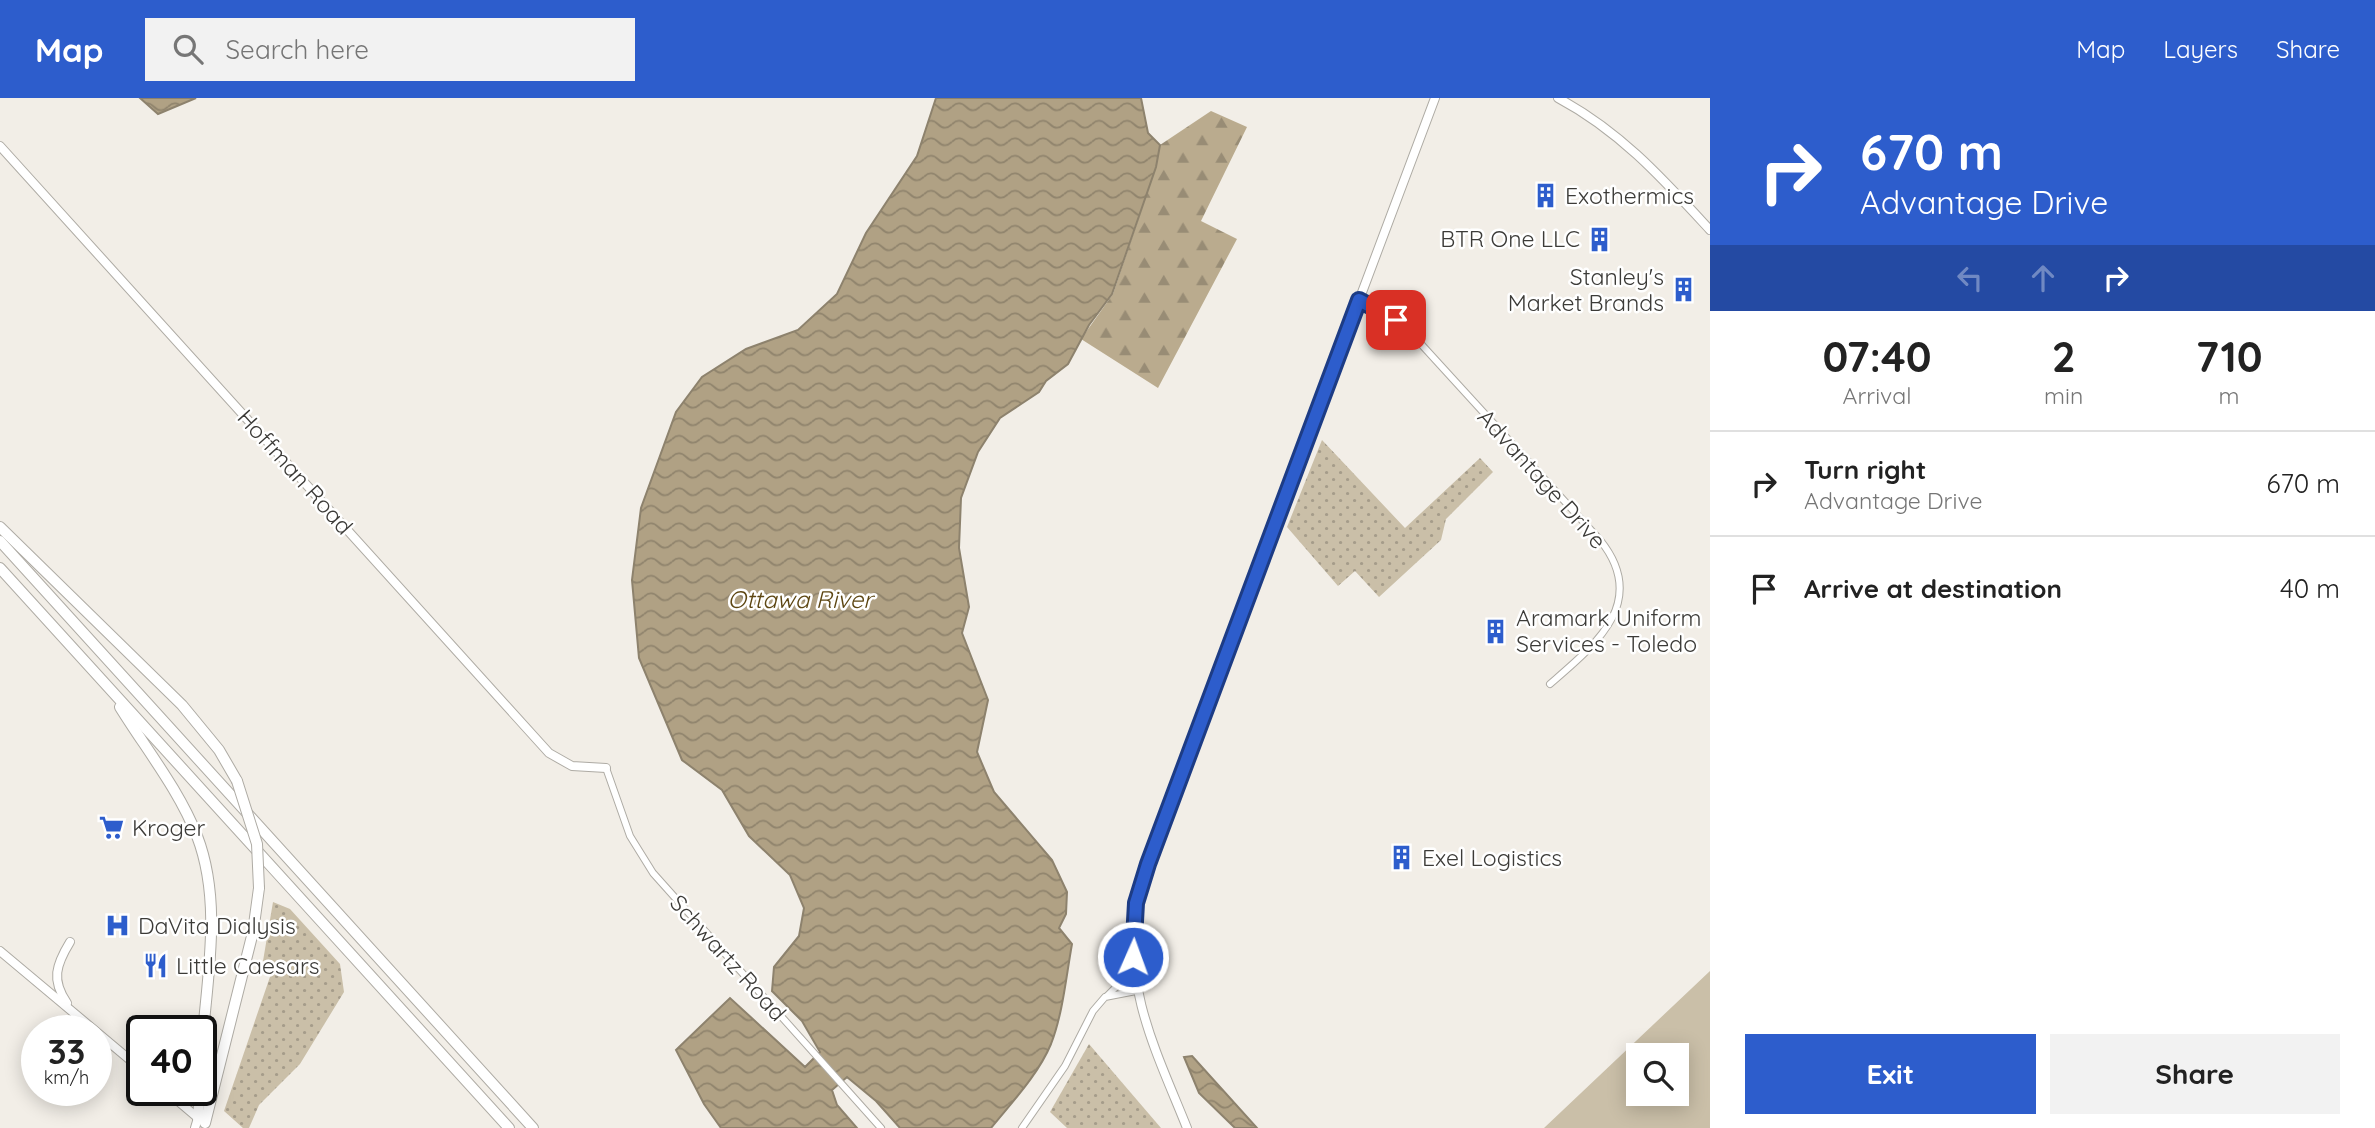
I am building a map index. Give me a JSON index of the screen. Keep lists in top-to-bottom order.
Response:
{
  "streets": {
    "street": ["Hoffman Road", "Advantage Drive", "Schwartz Road"]
  },
  "crossings": [
    ["Hoffman Road", "Schwartz Road"]
  ],
  "water": ["Ottawa River"],
  "places": {
    "building": [
      "Exothermics",
      "BTR One LLC",
      "Stanley's Market Brands",
      "Aramark Uniform Services - Toledo",
      "Exel Logistics"
    ],
    "supermarket": ["Kroger"],
    "hospital": ["DaVita Dialysis"],
    "restaurant": ["Little Caesars"]
  },
  "page": {
    "header": "Map",
    "search": "Search here",
    "nav": ["Map", "Layers", "Share"],
    "turn": ["670 m", "Advantage Drive"],
    "eta": [
      "07:40",
      "Arrival",
      "2",
      "min",
      "710",
      "m"
    ],
    "list": [
      {
        "name": "Turn right",
        "note": "Advantage Drive",
        "value": "670 m"
      },
      {
        "name": "Arrive at destination",
        "value": "40 m"
      }
    ],
    "speed": "33 km/h",
    "limit": "40",
    "buttons": ["Exit", "Share"]
  }
}
